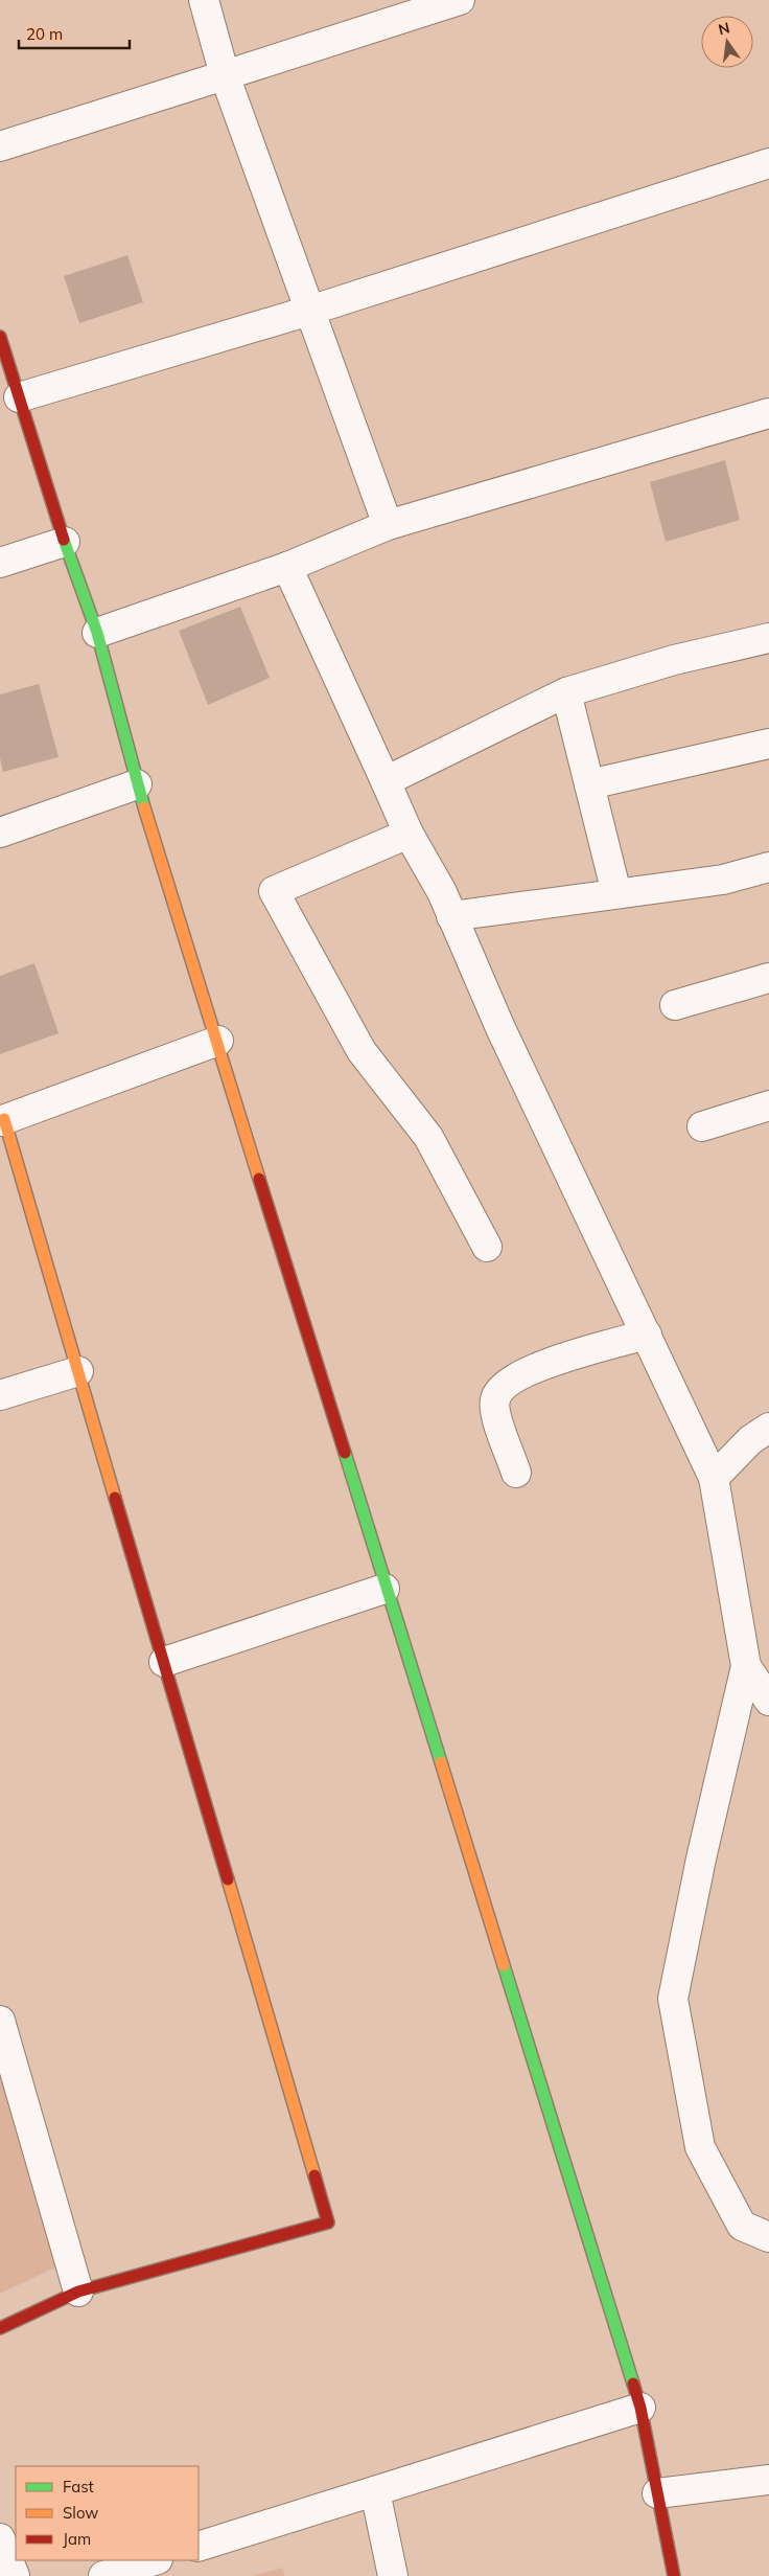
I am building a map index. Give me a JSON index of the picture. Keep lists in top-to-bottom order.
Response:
{
  "legend": ["Fast", "Slow", "Jam"],
  "scale_bar": "20 m",
  "north": "top"
}
